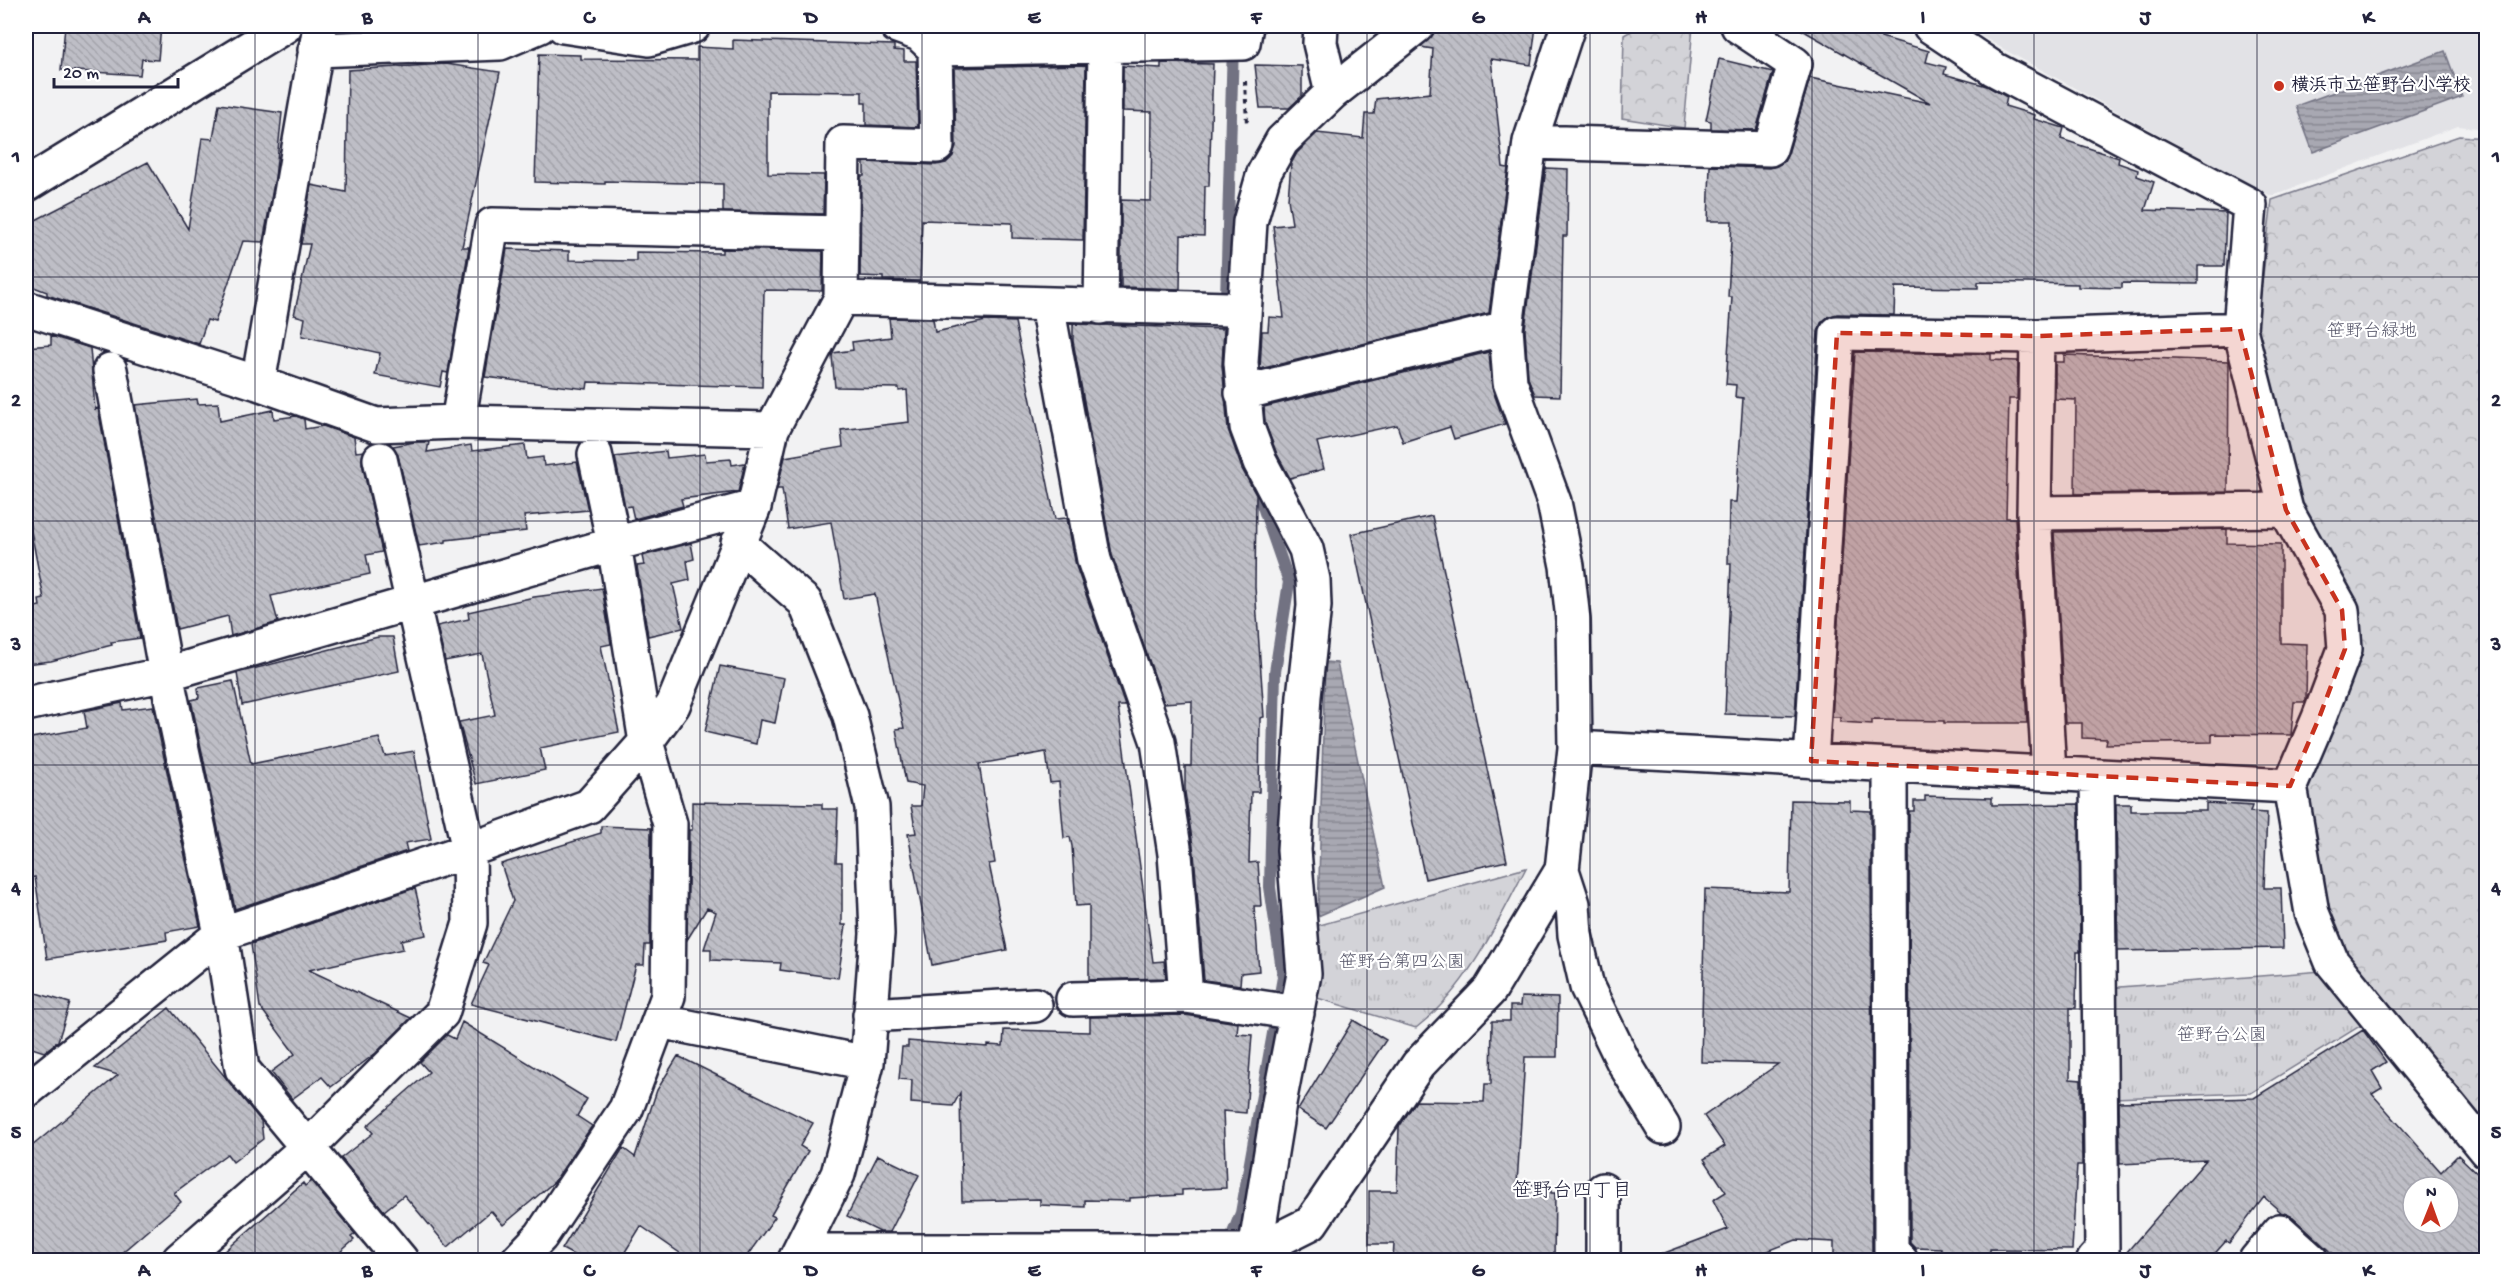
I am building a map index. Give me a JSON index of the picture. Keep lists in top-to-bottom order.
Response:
{
  "districts": ["笹野台四丁目"],
  "parks": ["笹野台緑地", "笹野台第四公園", "笹野台公園"],
  "places": ["横浜市立笹野台小学校"],
  "scale_bar": "20 m",
  "north": "top",
  "grid": {
    "columns": [
      "A",
      "B",
      "C",
      "D",
      "E",
      "F",
      "G",
      "H",
      "I",
      "J",
      "K"
    ],
    "rows": [
      "1",
      "2",
      "3",
      "4",
      "5"
    ]
  }
}
